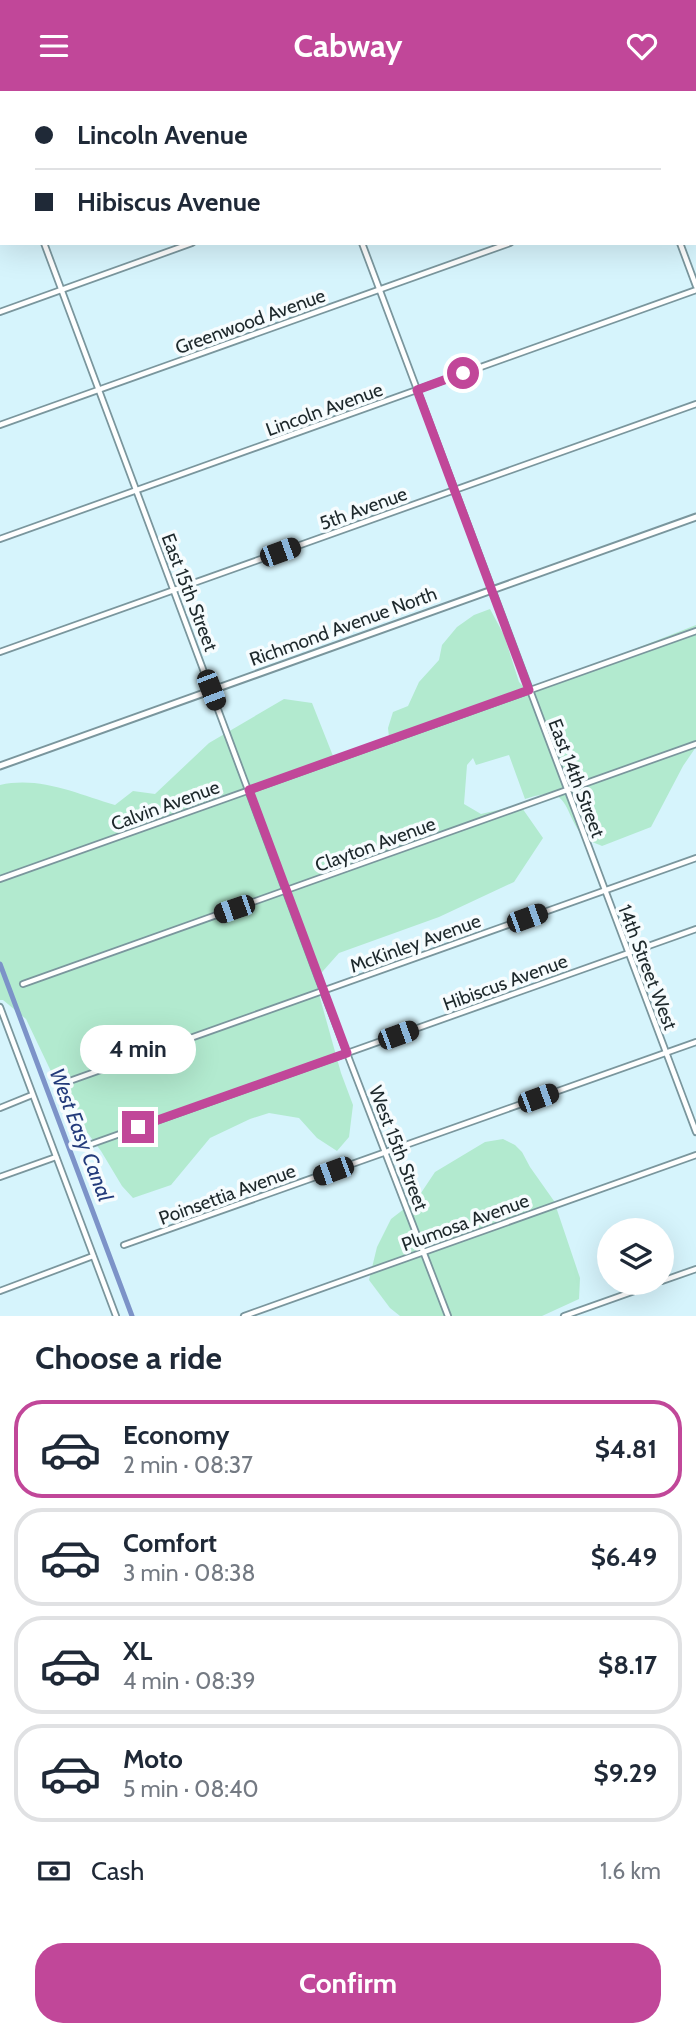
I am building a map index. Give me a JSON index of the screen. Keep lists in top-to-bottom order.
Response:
{
  "streets": {
    "street": [
      "Greenwood Avenue",
      "Lincoln Avenue",
      "5th Avenue",
      "East 15th Street",
      "Richmond Avenue North",
      "East 14th Street",
      "Calvin Avenue",
      "Clayton Avenue",
      "McKinley Avenue",
      "14th Street West",
      "Hibiscus Avenue",
      "West 15th Street",
      "Poinsettia Avenue",
      "Plumosa Avenue"
    ]
  },
  "crossings": [
    ["Greenwood Avenue", "East 15th Street"],
    ["Greenwood Avenue", "East 14th Street"],
    ["Lincoln Avenue", "East 15th Street"],
    ["Lincoln Avenue", "East 14th Street"],
    ["5th Avenue", "East 15th Street"],
    ["5th Avenue", "East 14th Street"],
    ["East 15th Street", "Richmond Avenue North"],
    ["East 15th Street", "Calvin Avenue"],
    ["East 15th Street", "Clayton Avenue"],
    ["East 15th Street", "McKinley Avenue"],
    ["East 15th Street", "West 15th Street"],
    ["Richmond Avenue North", "East 14th Street"],
    ["East 14th Street", "Calvin Avenue"],
    ["East 14th Street", "Clayton Avenue"],
    ["East 14th Street", "McKinley Avenue"],
    ["East 14th Street", "14th Street West"],
    ["McKinley Avenue", "14th Street West"],
    ["McKinley Avenue", "West 15th Street"],
    ["14th Street West", "Hibiscus Avenue"],
    ["14th Street West", "Poinsettia Avenue"],
    ["Hibiscus Avenue", "West 15th Street"],
    ["West 15th Street", "Poinsettia Avenue"],
    ["West 15th Street", "Plumosa Avenue"]
  ],
  "water": ["West Easy Canal"],
  "page": {
    "header": "Cabway",
    "banner": ["Lincoln Avenue", "Hibiscus Avenue"],
    "bubble": "4 min",
    "heading": "Choose a ride",
    "list": [
      {
        "name": "Economy",
        "note": "2 min · 08:37",
        "value": "$4.81"
      },
      {
        "name": "Comfort",
        "note": "3 min · 08:38",
        "value": "$6.49"
      },
      {
        "name": "XL",
        "note": "4 min · 08:39",
        "value": "$8.17"
      },
      {
        "name": "Moto",
        "note": "5 min · 08:40",
        "value": "$9.29"
      }
    ],
    "pay": ["Cash", "1.6 km"],
    "buttons": "Confirm"
  }
}
